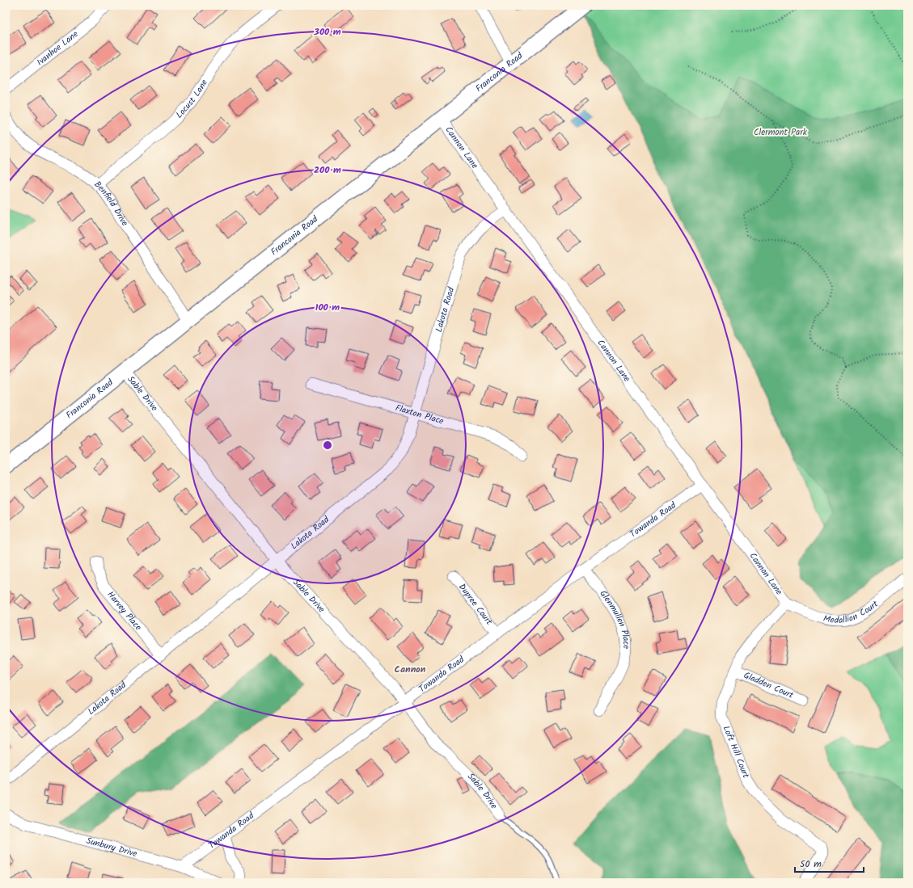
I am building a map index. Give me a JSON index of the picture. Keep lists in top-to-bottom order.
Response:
{
  "streets": {
    "main road": ["Franconia Road"],
    "street": [
      "Ivanhoe Lane",
      "Locust Lane",
      "Cannon Lane",
      "Benfield Drive",
      "Lakota Road",
      "Sable Drive",
      "Flaxton Place",
      "Towanda Road",
      "Dupree Court",
      "Medallion Court",
      "Harvey Place",
      "Glenmullen Place",
      "Gladden Court",
      "Loft Hill Court",
      "Sunbury Drive"
    ]
  },
  "crossings": [
    ["Franconia Road", "Cannon Lane"],
    ["Franconia Road", "Benfield Drive"],
    ["Franconia Road", "Sable Drive"],
    ["Locust Lane", "Benfield Drive"],
    ["Cannon Lane", "Lakota Road"],
    ["Cannon Lane", "Towanda Road"],
    ["Cannon Lane", "Medallion Court"],
    ["Cannon Lane", "Loft Hill Court"],
    ["Lakota Road", "Sable Drive"],
    ["Lakota Road", "Flaxton Place"],
    ["Lakota Road", "Harvey Place"],
    ["Sable Drive", "Towanda Road"],
    ["Towanda Road", "Dupree Court"],
    ["Towanda Road", "Glenmullen Place"],
    ["Towanda Road", "Sunbury Drive"],
    ["Medallion Court", "Loft Hill Court"],
    ["Gladden Court", "Loft Hill Court"]
  ],
  "districts": ["Cannon"],
  "parks": ["Clermont Park"],
  "scale_bar": "50 m",
  "rings": ["300 m", "200 m", "100 m"]
}
